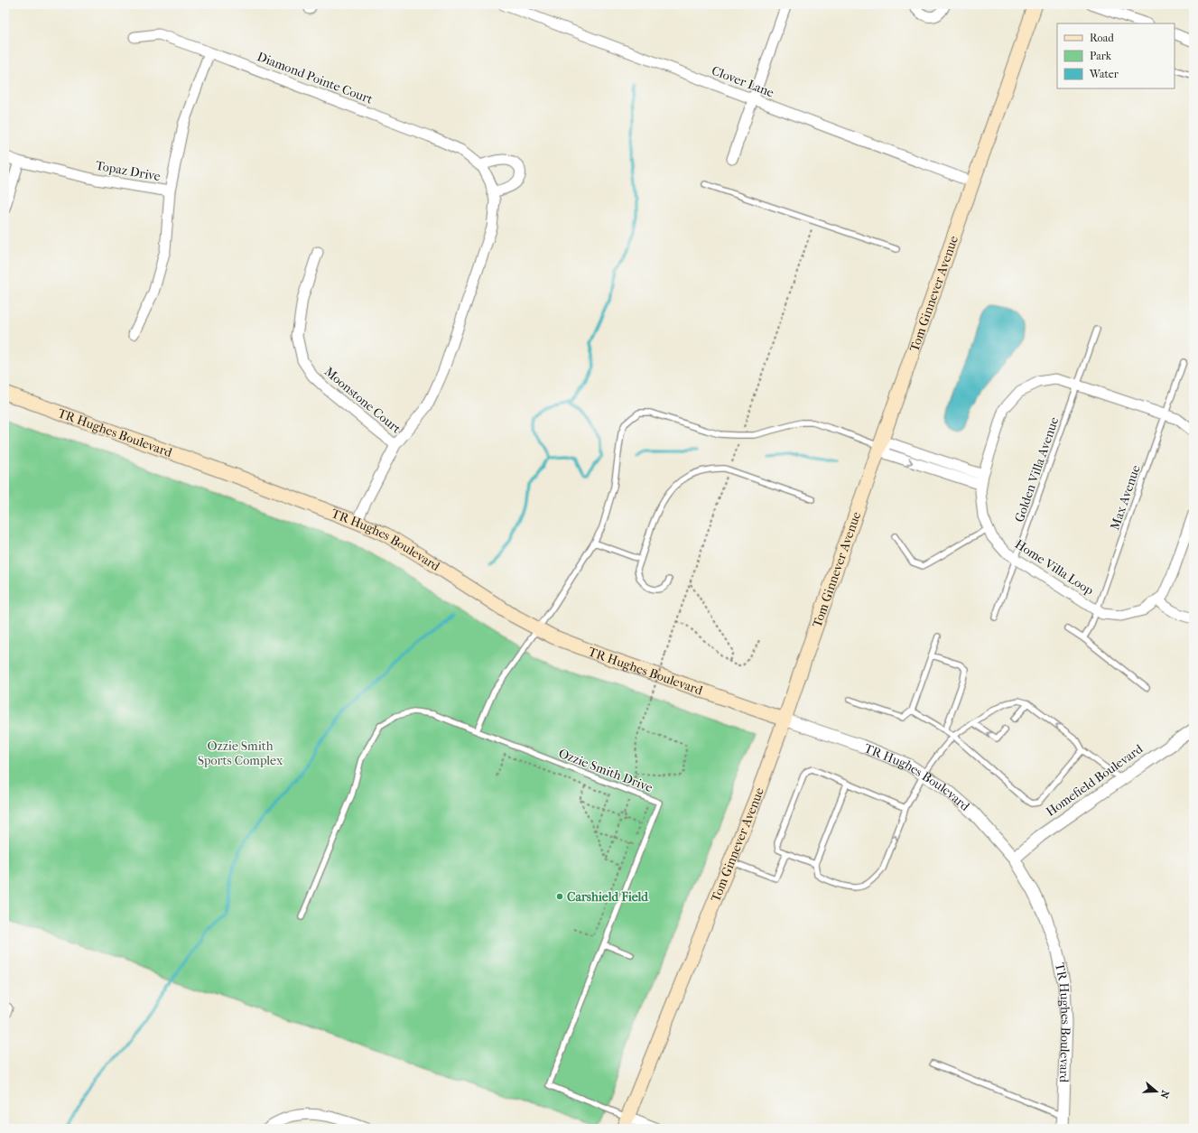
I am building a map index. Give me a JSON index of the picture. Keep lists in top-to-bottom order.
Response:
{
  "streets": {
    "main road": ["Tom Ginnever Avenue", "TR Hughes Boulevard"],
    "street": [
      "Diamond Pointe Court",
      "Clover Lane",
      "Topaz Drive",
      "Moonstone Court",
      "Home Villa Loop",
      "Homefield Boulevard"
    ],
    "lane": ["Golden Villa Avenue", "Max Avenue", "Ozzie Smith Drive"]
  },
  "crossings": [
    ["Diamond Pointe Court", "Topaz Drive"],
    ["Diamond Pointe Court", "Moonstone Court"],
    ["Diamond Pointe Court", "TR Hughes Boulevard"],
    ["Clover Lane", "Tom Ginnever Avenue"],
    ["Tom Ginnever Avenue", "TR Hughes Boulevard"],
    ["Tom Ginnever Avenue", "Ozzie Smith Drive"],
    ["TR Hughes Boulevard", "Homefield Boulevard"],
    ["Golden Villa Avenue", "Home Villa Loop"],
    ["Max Avenue", "Home Villa Loop"]
  ],
  "parks": ["Ozzie Smith Sports Complex"],
  "places": ["Carshield Field"],
  "legend": ["Road", "Park", "Water"],
  "north": "right"
}
